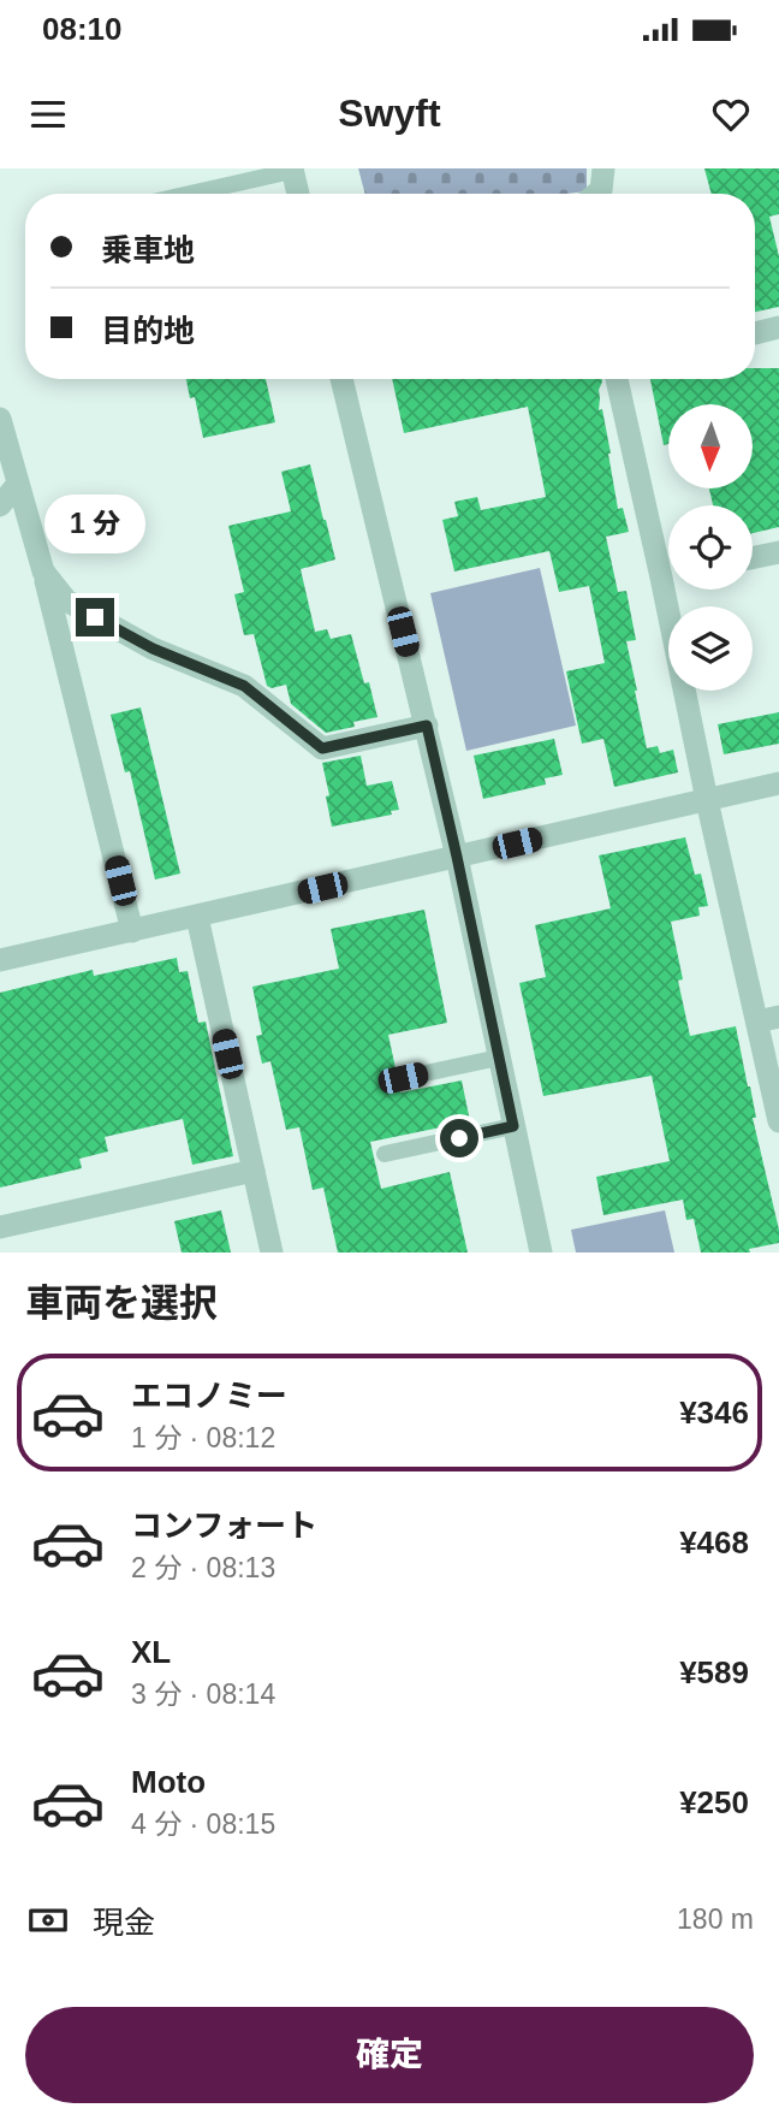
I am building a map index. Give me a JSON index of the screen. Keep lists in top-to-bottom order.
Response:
{
  "north": "bottom",
  "page": {
    "status": "08:10",
    "header": "Swyft",
    "banner": ["乗車地", "目的地"],
    "bubble": "1 分",
    "heading": "車両を選択",
    "list": [
      {
        "name": "エコノミー",
        "note": "1 分 · 08:12",
        "value": "¥346"
      },
      {
        "name": "コンフォート",
        "note": "2 分 · 08:13",
        "value": "¥468"
      },
      {
        "name": "XL",
        "note": "3 分 · 08:14",
        "value": "¥589"
      },
      {
        "name": "Moto",
        "note": "4 分 · 08:15",
        "value": "¥250"
      }
    ],
    "pay": ["現金", "180 m"],
    "buttons": "確定"
  }
}
